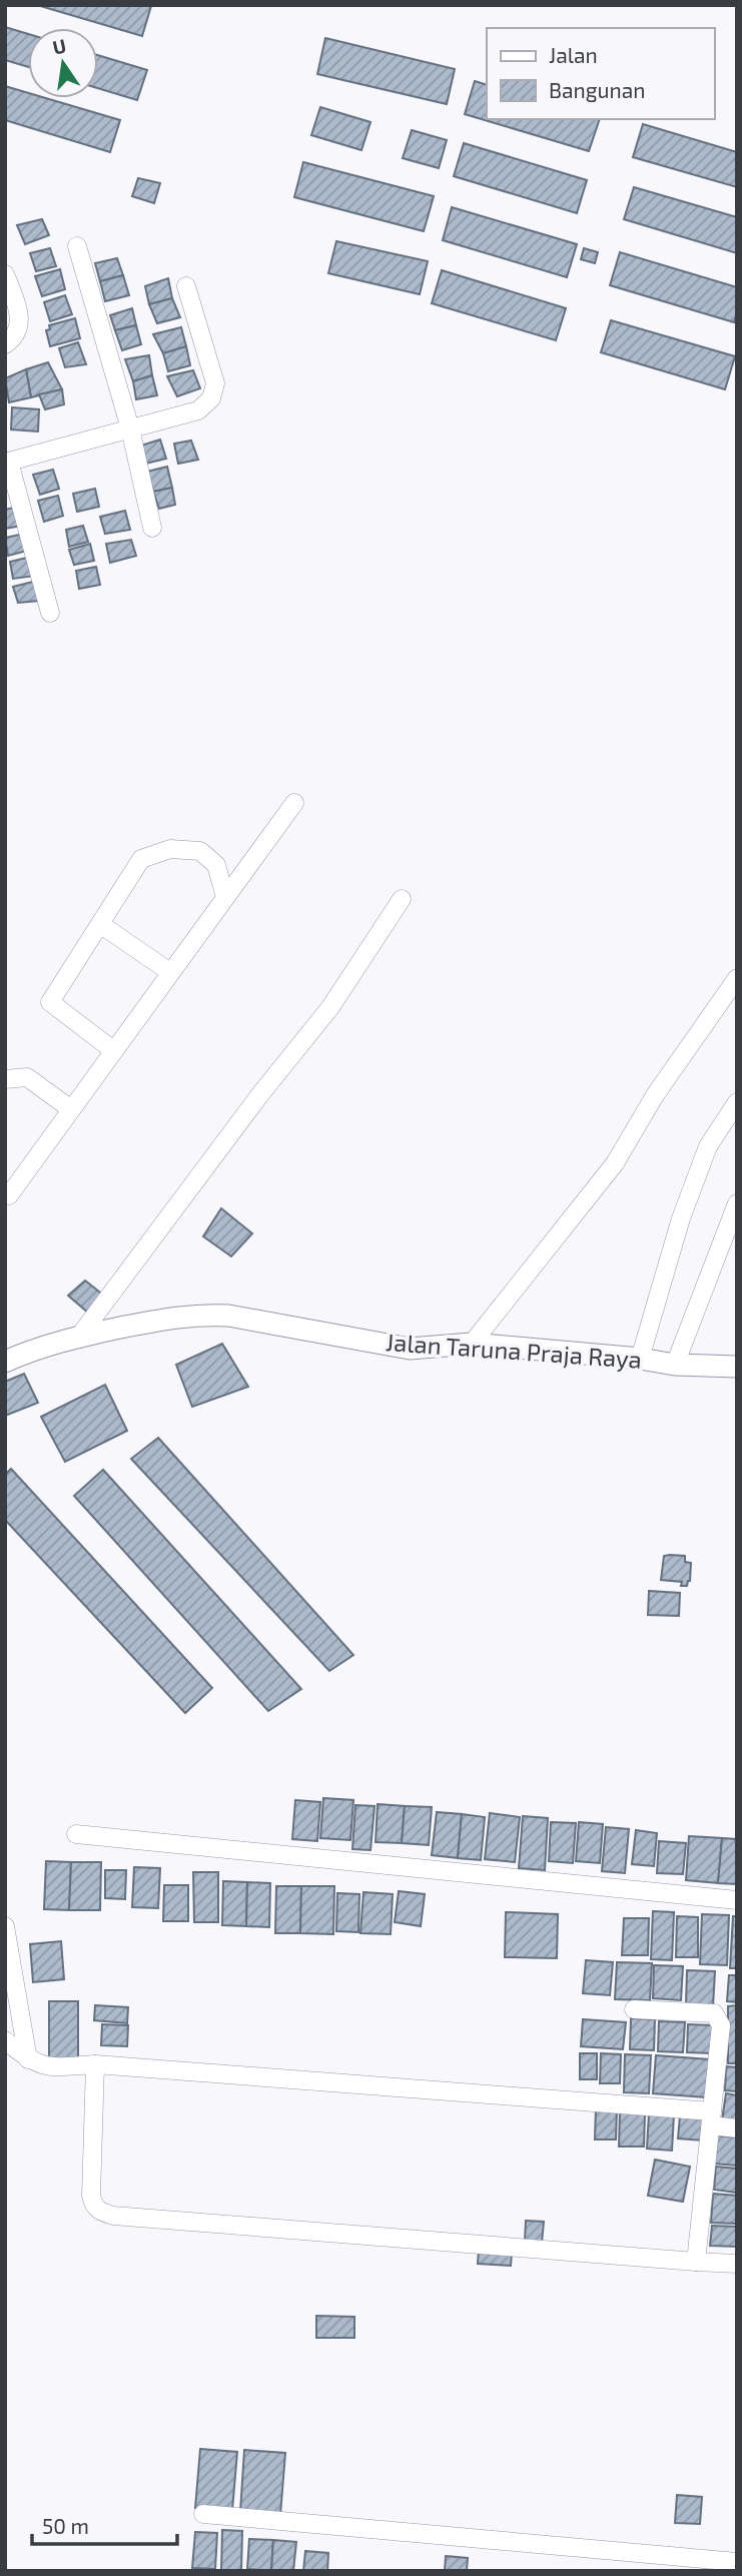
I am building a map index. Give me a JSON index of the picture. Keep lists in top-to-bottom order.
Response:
{
  "streets": {
    "street": ["Jalan Taruna Praja Raya"]
  },
  "legend": ["Jalan", "Bangunan"],
  "scale_bar": "50 m",
  "north": "top"
}
